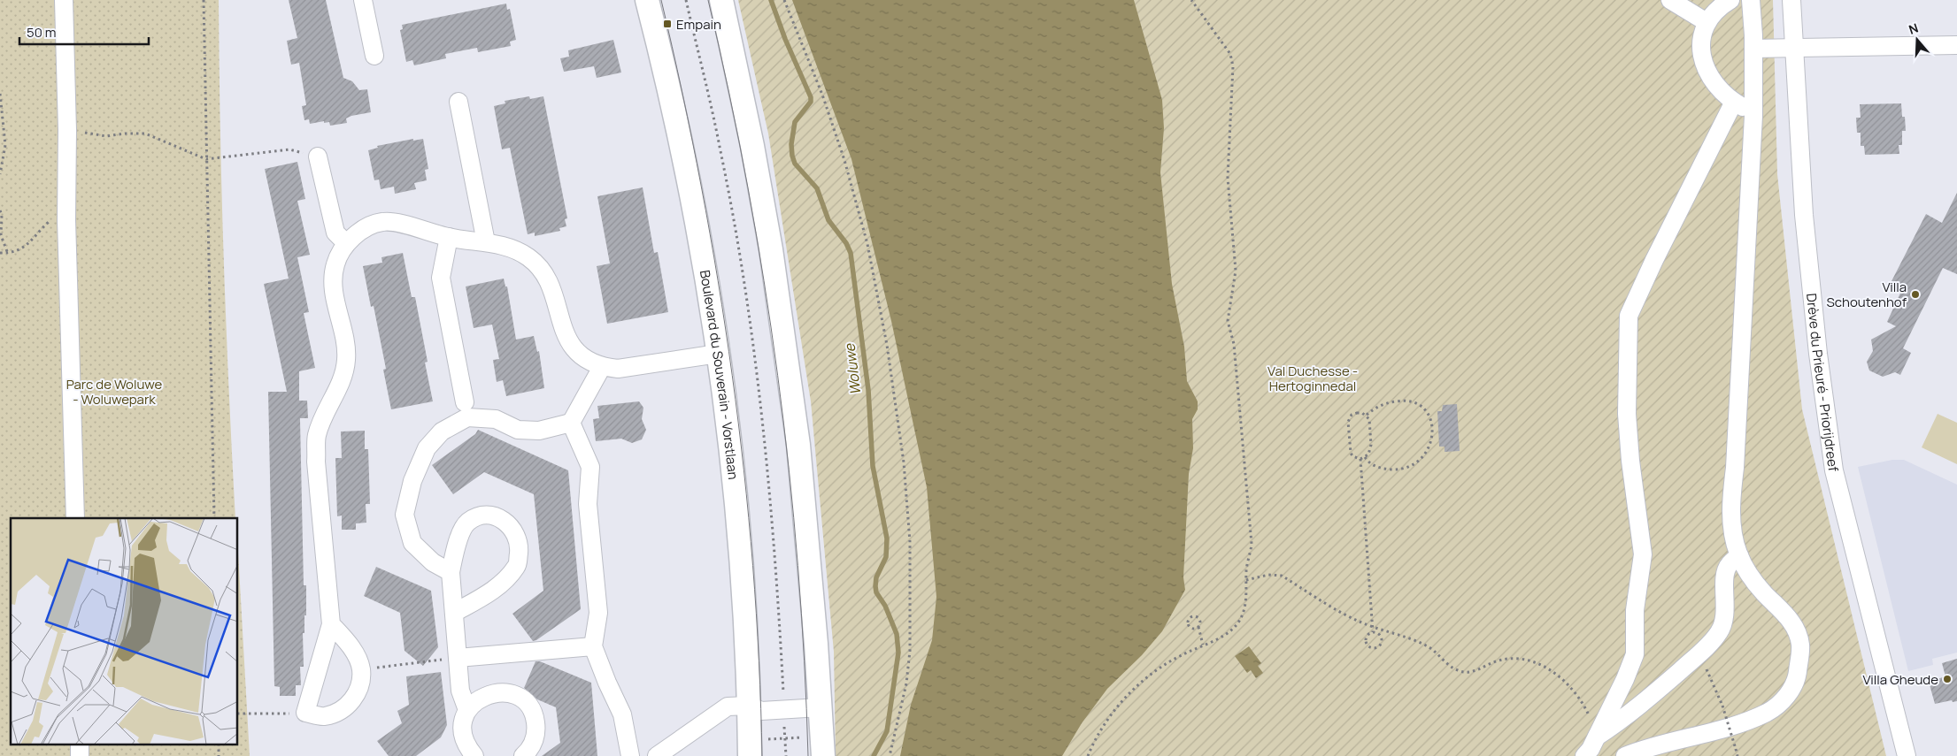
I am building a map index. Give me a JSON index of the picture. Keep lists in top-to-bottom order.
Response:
{
  "streets": {
    "main road": ["Boulevard du Souverain - Vorstlaan"],
    "street": ["Drève du Prieuré - Priorijdreef"]
  },
  "water": ["Woluwe"],
  "parks": ["Val Duchesse - Hertoginnedal", "Parc de Woluwe - Woluwepark"],
  "places": {
    "transit": ["Empain"],
    "other": ["Villa Schoutenhof", "Villa Gheude"]
  },
  "scale_bar": "50 m",
  "north": "top"
}
